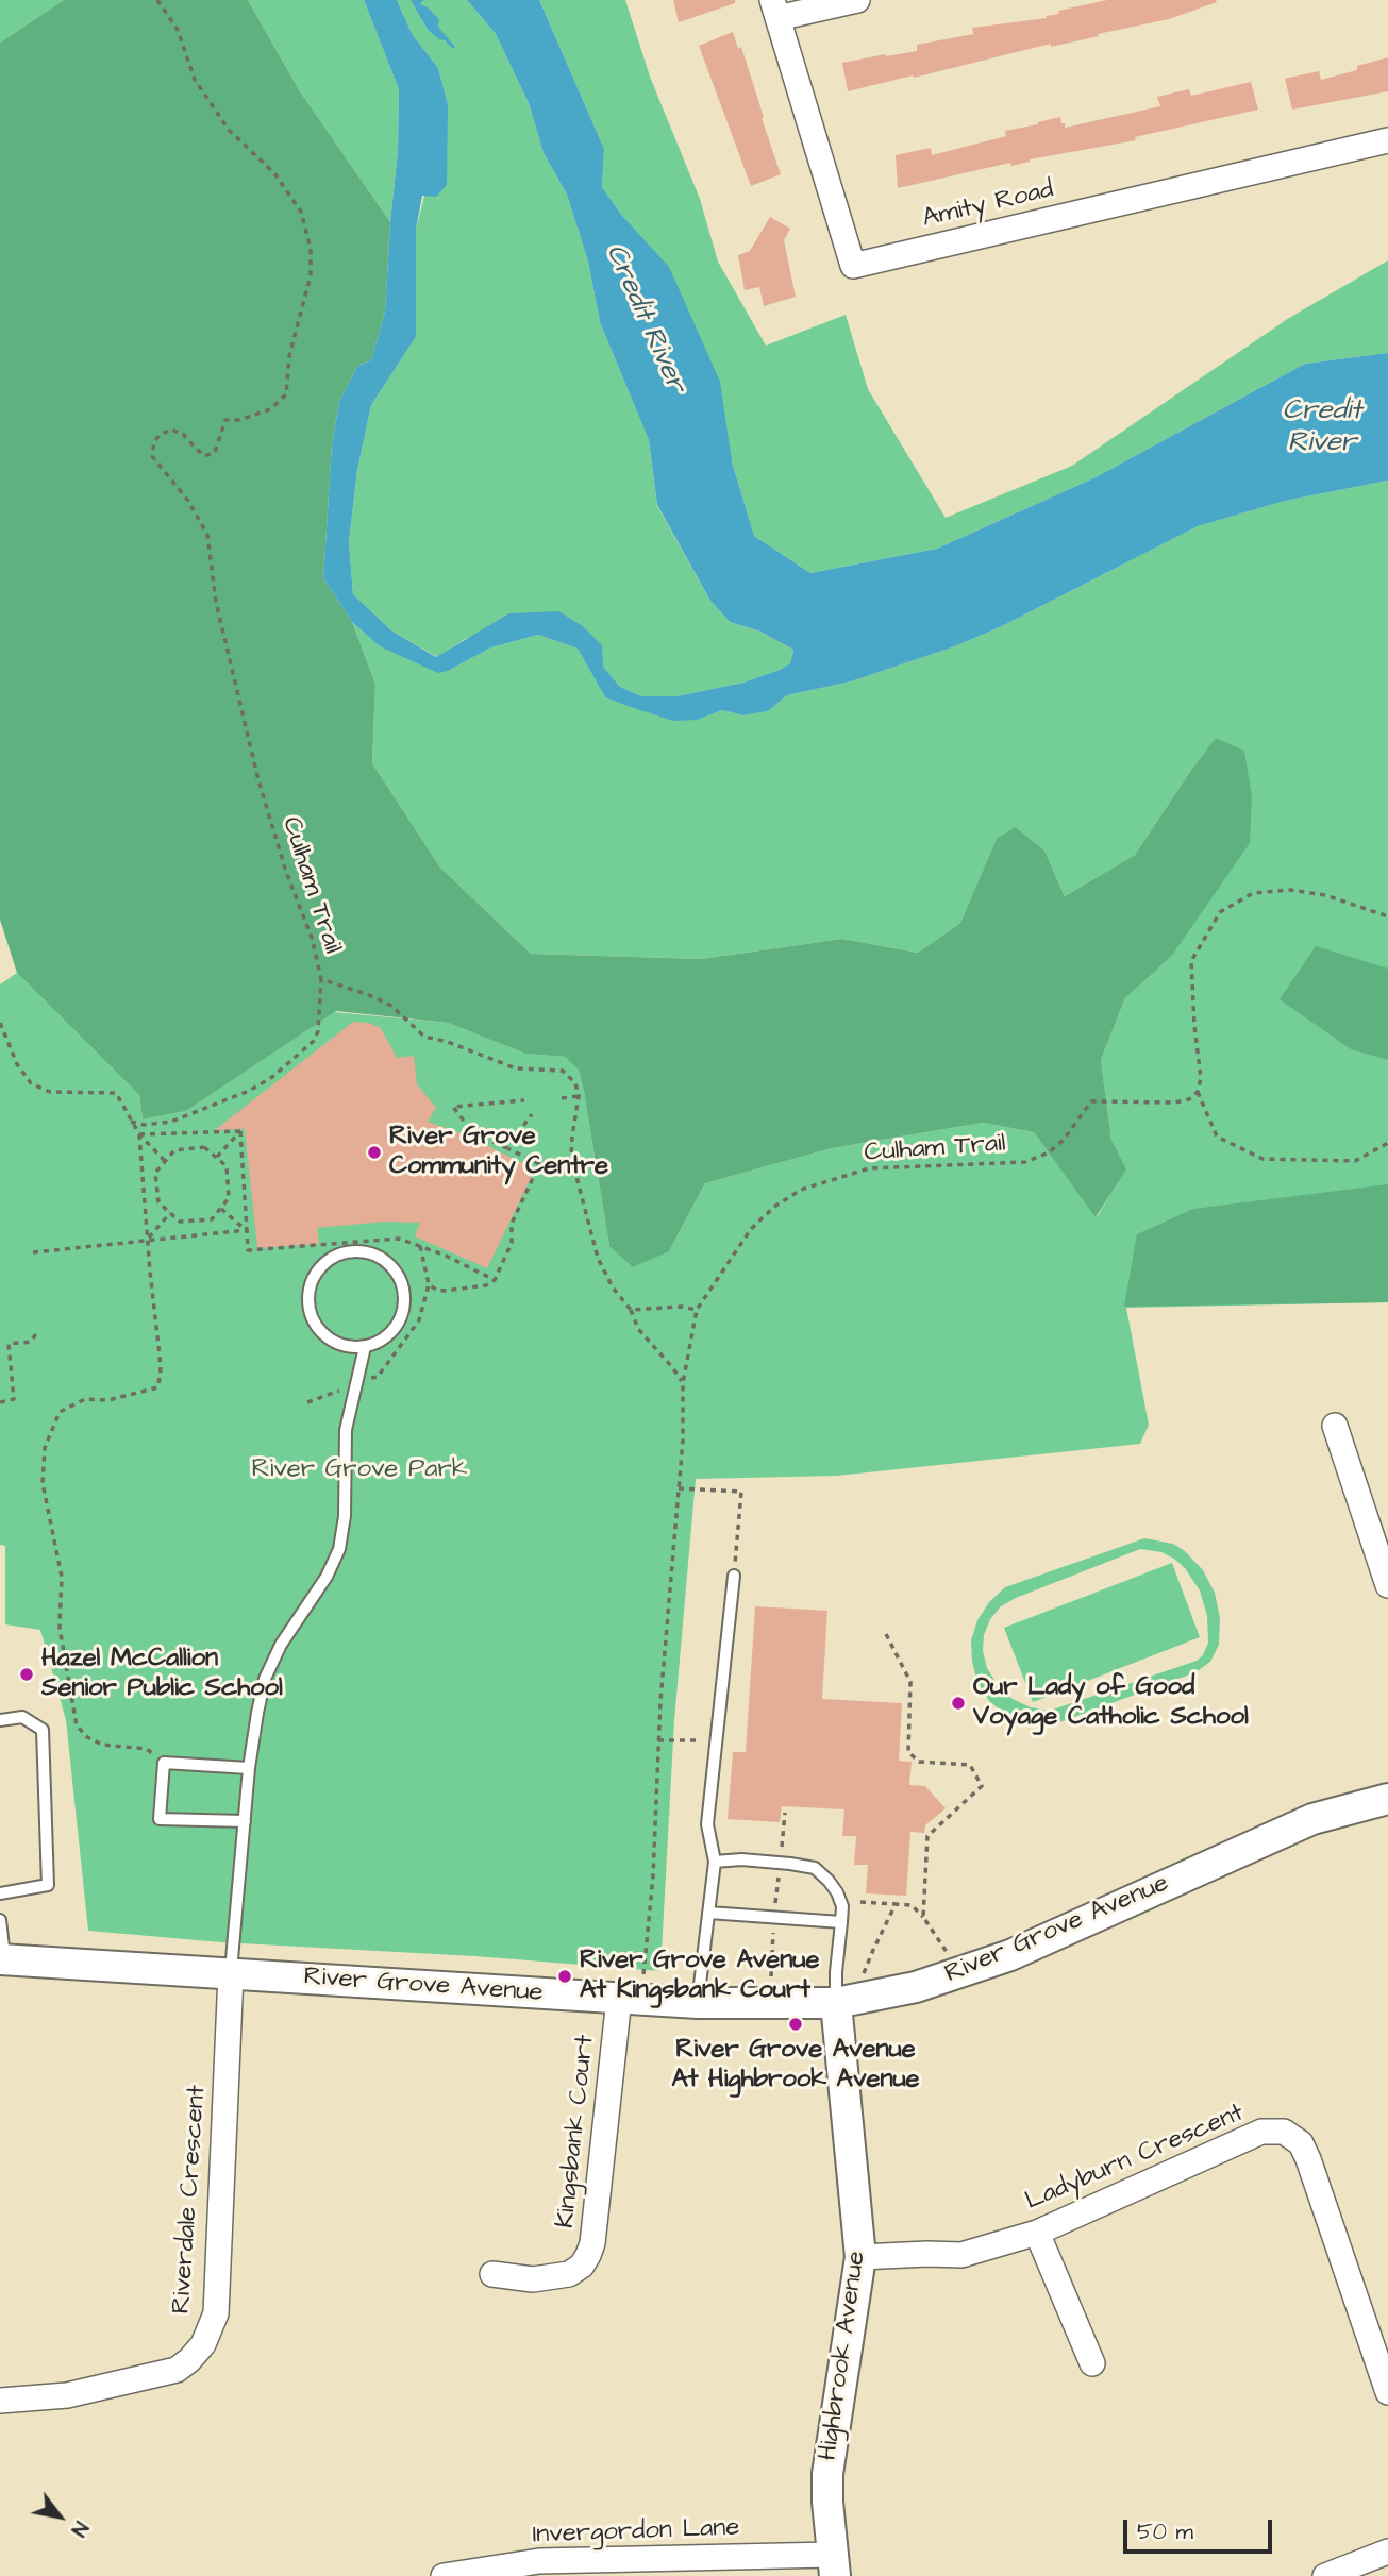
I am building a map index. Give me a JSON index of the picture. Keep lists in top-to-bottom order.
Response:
{
  "streets": {
    "street": [
      "Amity Road",
      "River Grove Avenue",
      "Kingsbank Court",
      "Ladyburn Crescent",
      "Riverdale Crescent",
      "Highbrook Avenue",
      "Invergordon Lane"
    ],
    "path": ["Culham Trail"]
  },
  "crossings": [
    ["River Grove Avenue", "Kingsbank Court"],
    ["River Grove Avenue", "Riverdale Crescent"],
    ["River Grove Avenue", "Highbrook Avenue"],
    ["Ladyburn Crescent", "Highbrook Avenue"],
    ["Highbrook Avenue", "Invergordon Lane"]
  ],
  "water": ["Credit River"],
  "parks": ["River Grove Park"],
  "places": [
    "River Grove Community Centre",
    "Hazel McCallion Senior Public School",
    "Our Lady of Good Voyage Catholic School",
    "River Grove Avenue At Kingsbank Court",
    "River Grove Avenue At Highbrook Avenue"
  ],
  "scale_bar": "50 m",
  "north": "bottom right"
}
